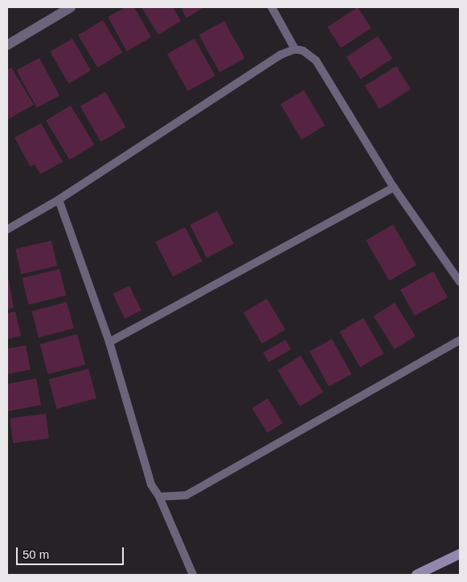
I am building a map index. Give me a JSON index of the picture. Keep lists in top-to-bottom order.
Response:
{
  "scale_bar": "50 m"
}
